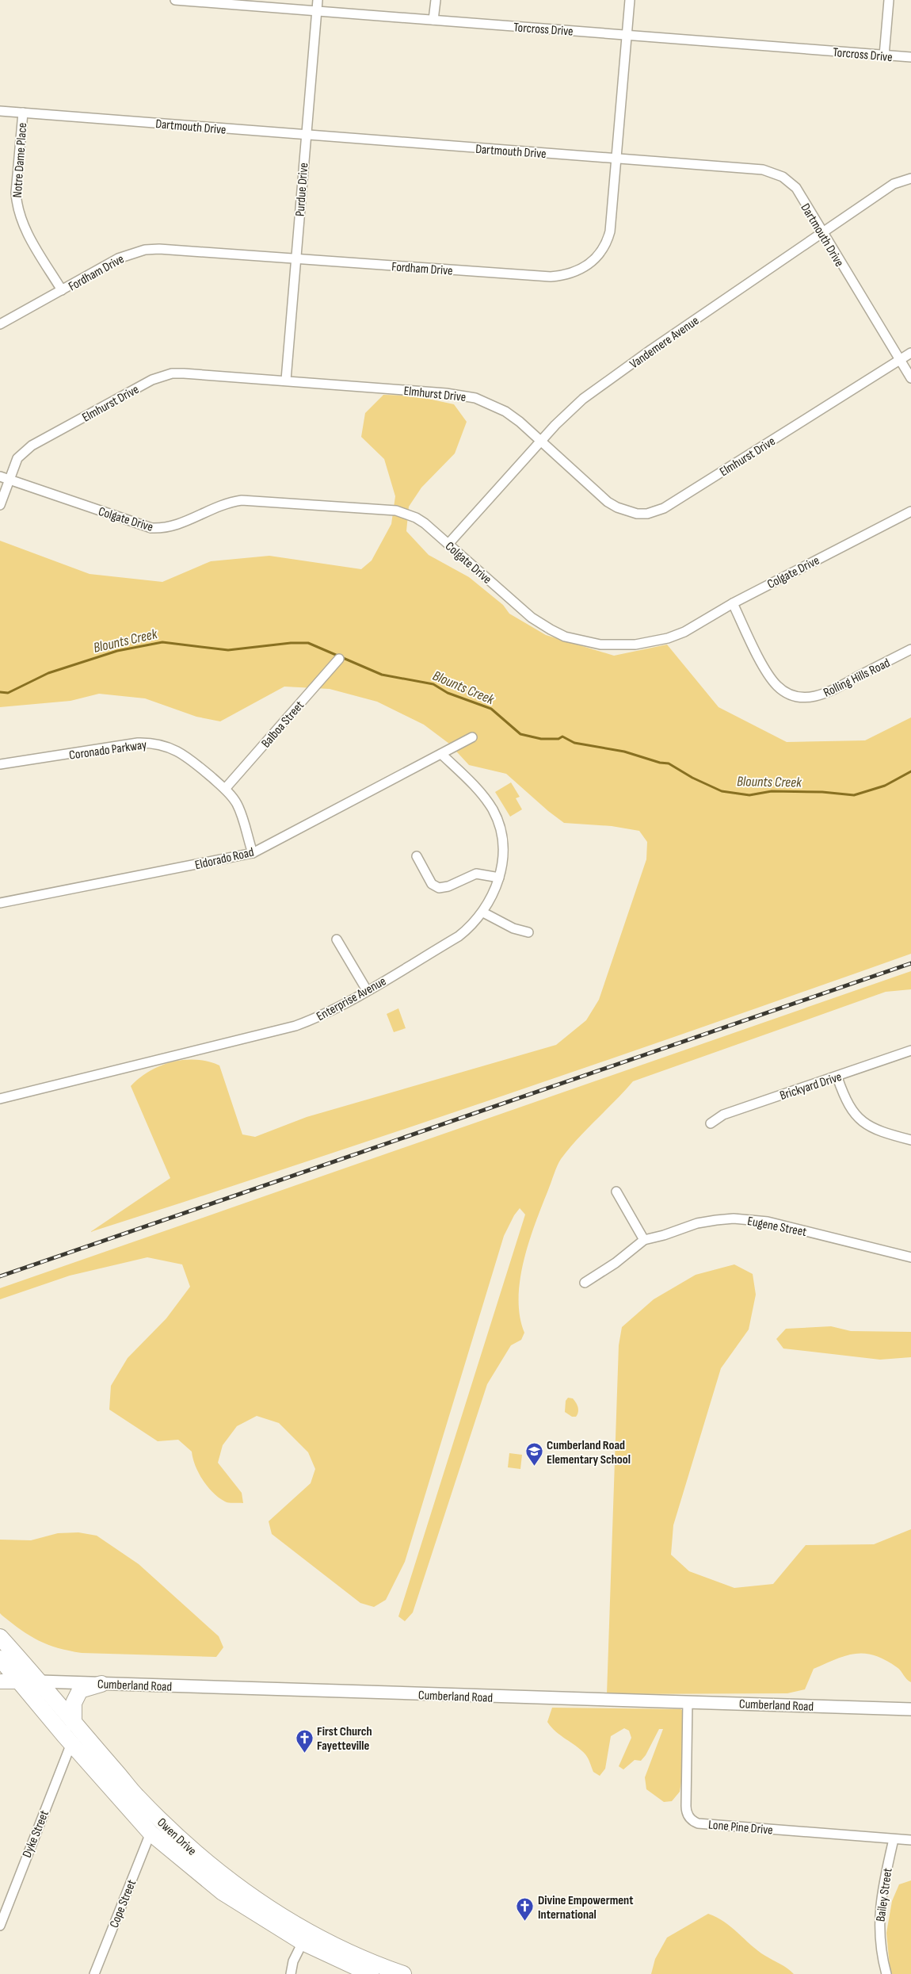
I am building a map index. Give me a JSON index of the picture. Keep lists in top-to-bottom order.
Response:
{
  "streets": {
    "highway": ["Owen Drive"],
    "main road": ["Cumberland Road"],
    "street": [
      "Torcross Drive",
      "Dartmouth Drive",
      "Notre Dame Place",
      "Purdue Drive",
      "Fordham Drive",
      "Vandemere Avenue",
      "Elmhurst Drive",
      "Colgate Drive",
      "Rolling Hills Road",
      "Balboa Street",
      "Coronado Parkway",
      "Eldorado Road",
      "Enterprise Avenue",
      "Brickyard Drive",
      "Eugene Street",
      "Lone Pine Drive",
      "Dyke Street",
      "Bailey Street",
      "Cope Street"
    ]
  },
  "crossings": [
    ["Torcross Drive", "Purdue Drive"],
    ["Torcross Drive", "Fordham Drive"],
    ["Dartmouth Drive", "Notre Dame Place"],
    ["Dartmouth Drive", "Purdue Drive"],
    ["Dartmouth Drive", "Fordham Drive"],
    ["Dartmouth Drive", "Vandemere Avenue"],
    ["Dartmouth Drive", "Elmhurst Drive"],
    ["Notre Dame Place", "Fordham Drive"],
    ["Purdue Drive", "Fordham Drive"],
    ["Purdue Drive", "Elmhurst Drive"],
    ["Vandemere Avenue", "Elmhurst Drive"],
    ["Vandemere Avenue", "Colgate Drive"],
    ["Elmhurst Drive", "Colgate Drive"],
    ["Colgate Drive", "Rolling Hills Road"],
    ["Balboa Street", "Coronado Parkway"],
    ["Coronado Parkway", "Eldorado Road"],
    ["Eldorado Road", "Enterprise Avenue"],
    ["Cumberland Road", "Lone Pine Drive"],
    ["Cumberland Road", "Owen Drive"],
    ["Lone Pine Drive", "Bailey Street"],
    ["Dyke Street", "Owen Drive"],
    ["Owen Drive", "Cope Street"]
  ],
  "water": ["Blounts Creek"],
  "places": {
    "school or university": ["Cumberland Road Elementary School"],
    "church": ["First Church Fayetteville", "Divine Empowerment International"]
  }
}
